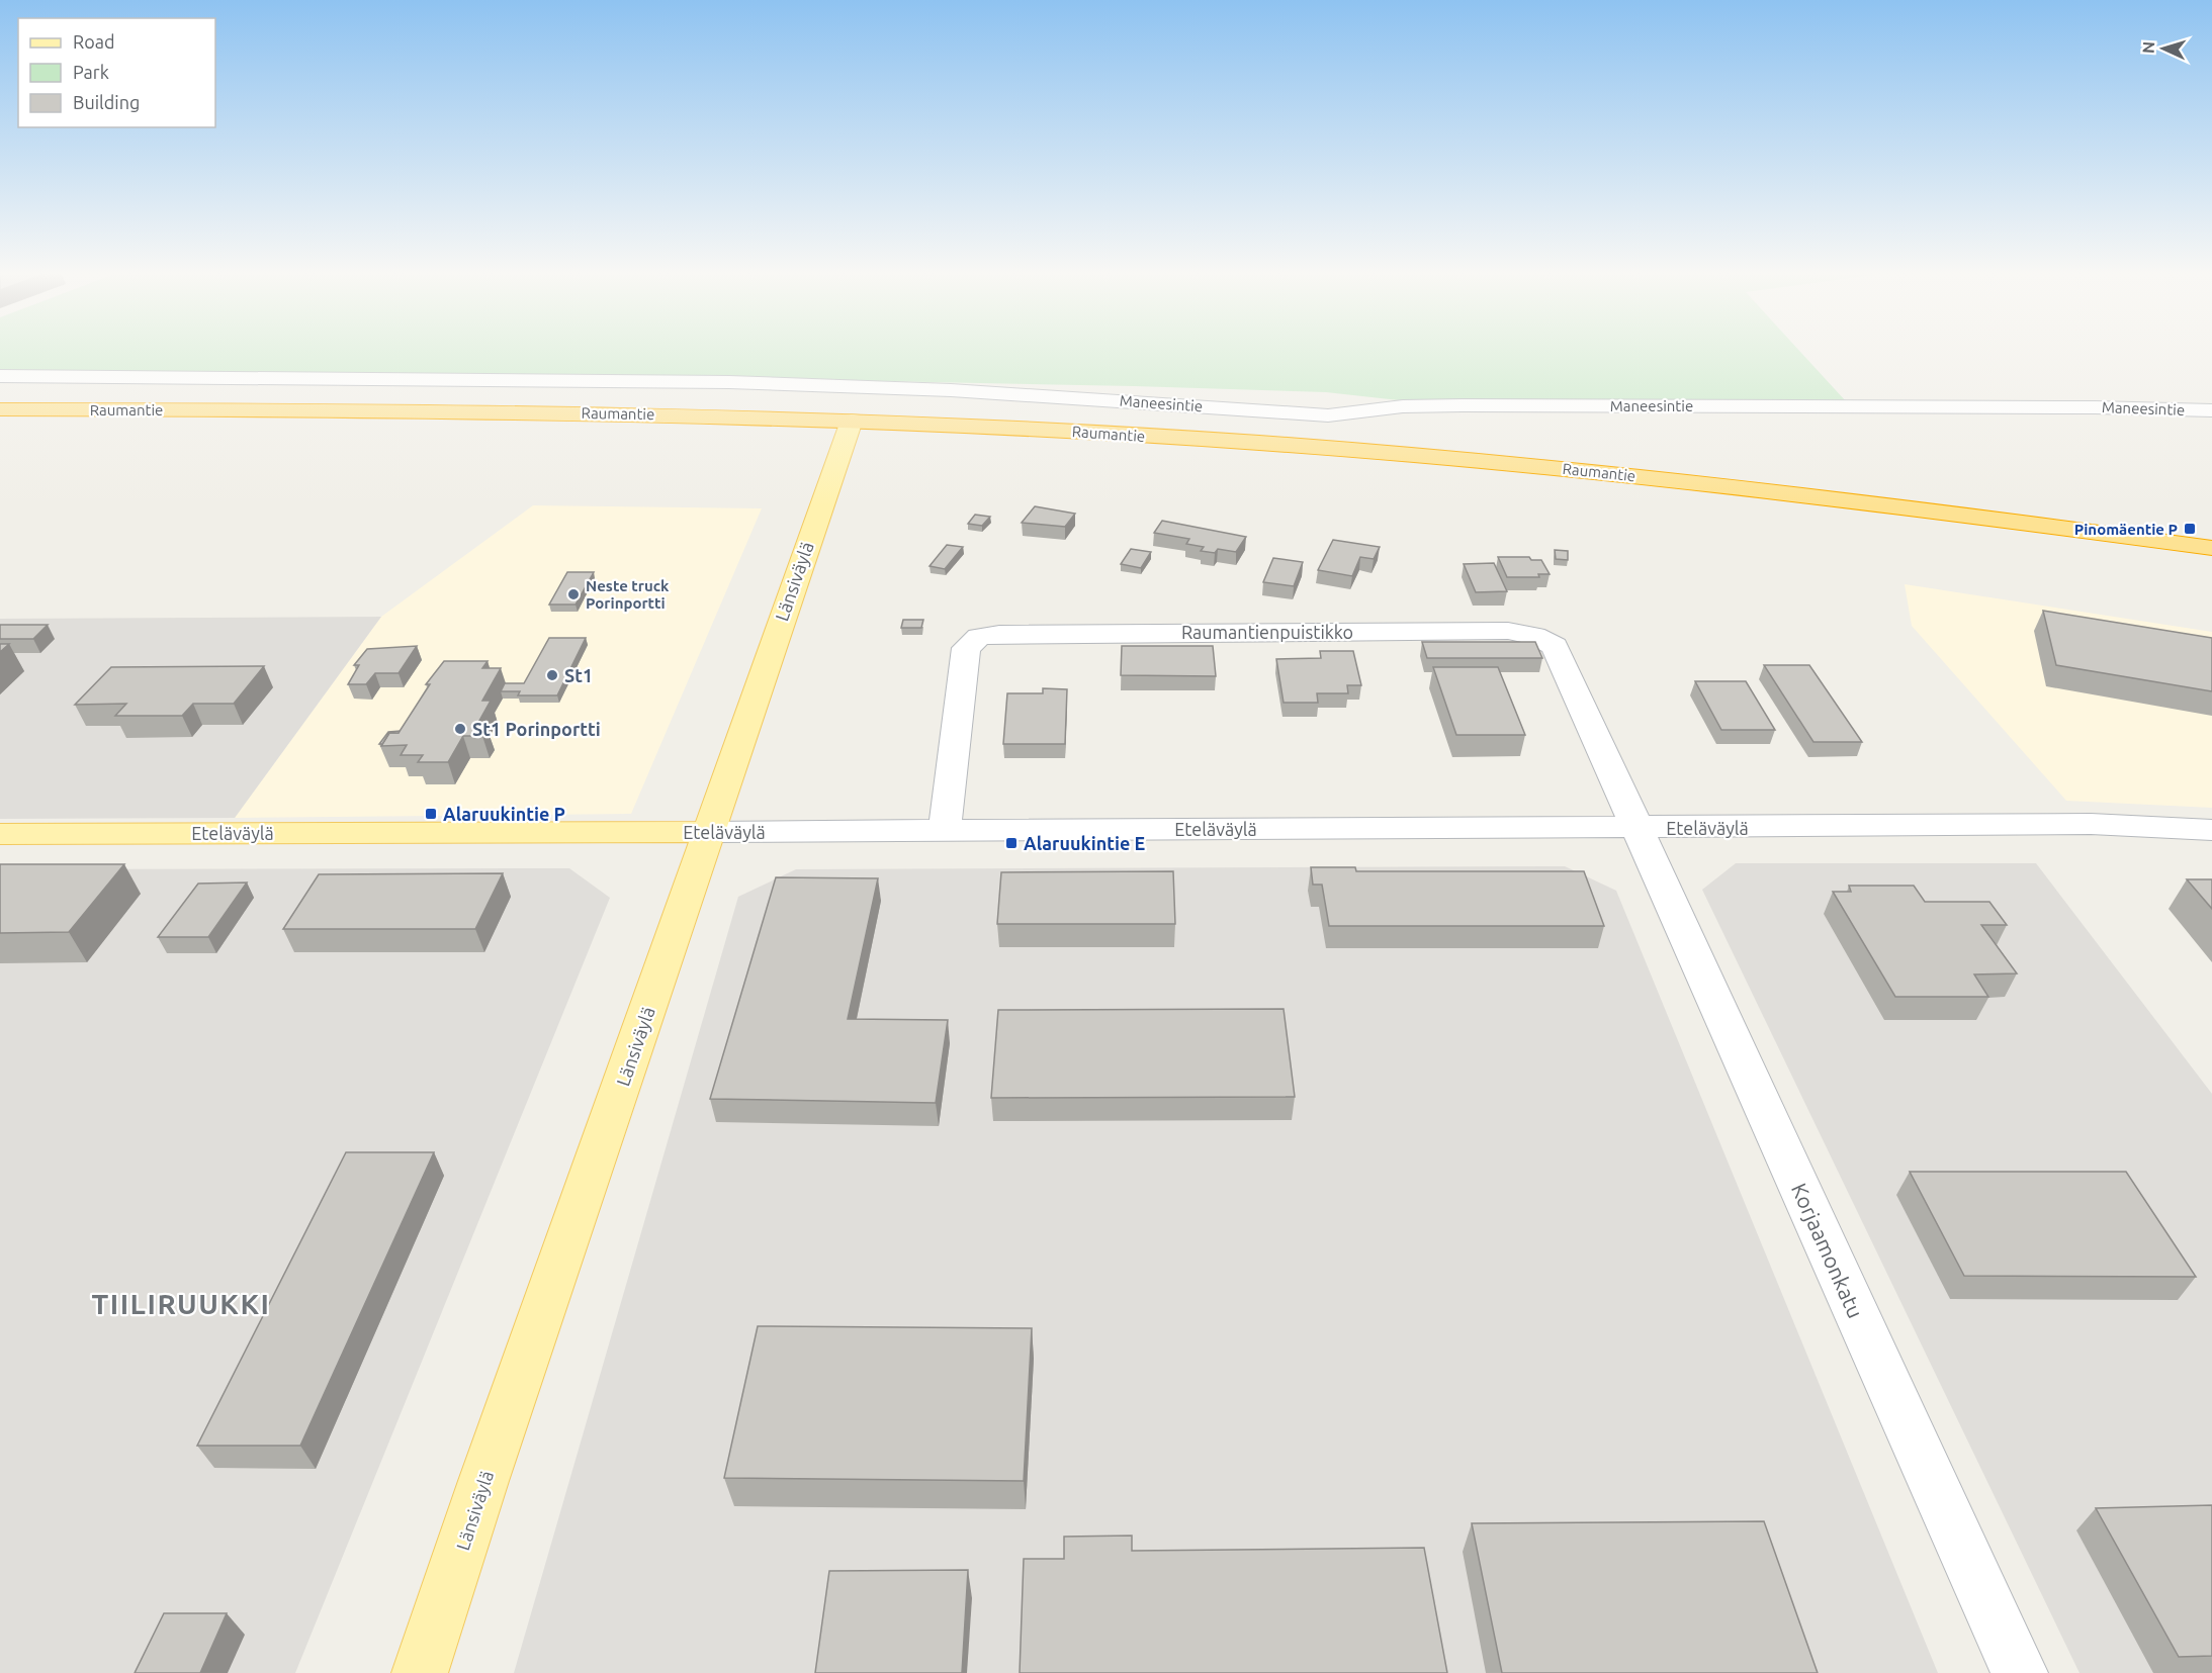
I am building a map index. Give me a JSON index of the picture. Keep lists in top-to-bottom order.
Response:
{
  "streets": {
    "highway": ["Raumantie"],
    "main road": ["Länsiväylä", "Eteläväylä"],
    "street": ["Maneesintie", "Raumantienpuistikko", "Korjaamonkatu"]
  },
  "crossings": [
    ["Raumantie", "Länsiväylä"],
    ["Länsiväylä", "Eteläväylä"],
    ["Raumantienpuistikko", "Eteläväylä"],
    ["Raumantienpuistikko", "Korjaamonkatu"],
    ["Eteläväylä", "Korjaamonkatu"]
  ],
  "districts": ["TIILIRUUKKI"],
  "places": {
    "transit": ["Pinomäentie P", "Alaruukintie P", "Alaruukintie E"],
    "other": ["Neste truck Porinportti", "St1", "St1 Porinportti"]
  },
  "legend": ["Road", "Park", "Building"],
  "north": "left"
}
